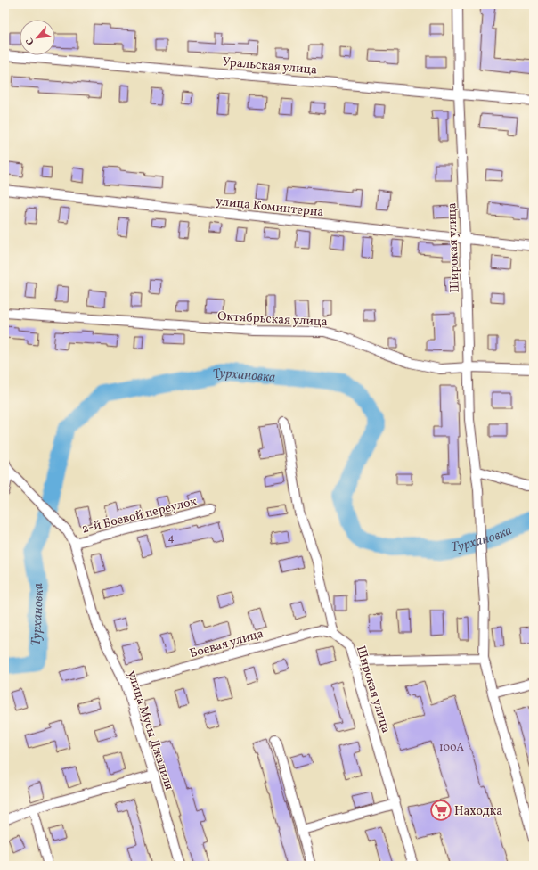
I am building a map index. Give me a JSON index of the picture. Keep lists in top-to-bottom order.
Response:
{
  "streets": {
    "street": [
      "Уральская улица",
      "улица Коминтерна",
      "Широкая улица",
      "Октябрьская улица",
      "2-й Боевой переулок",
      "Боевая улица",
      "улица Мусы Джалиля"
    ]
  },
  "crossings": [
    ["Уральская улица", "Широкая улица"],
    ["улица Коминтерна", "Широкая улица"],
    ["Широкая улица", "Октябрьская улица"],
    ["Широкая улица", "Боевая улица"],
    ["2-й Боевой переулок", "улица Мусы Джалиля"],
    ["Боевая улица", "улица Мусы Джалиля"]
  ],
  "water": ["Турхановка"],
  "places": {
    "supermarket": ["Находка"]
  },
  "house_numbers": ["4", "100А"],
  "north": "bottom left"
}
